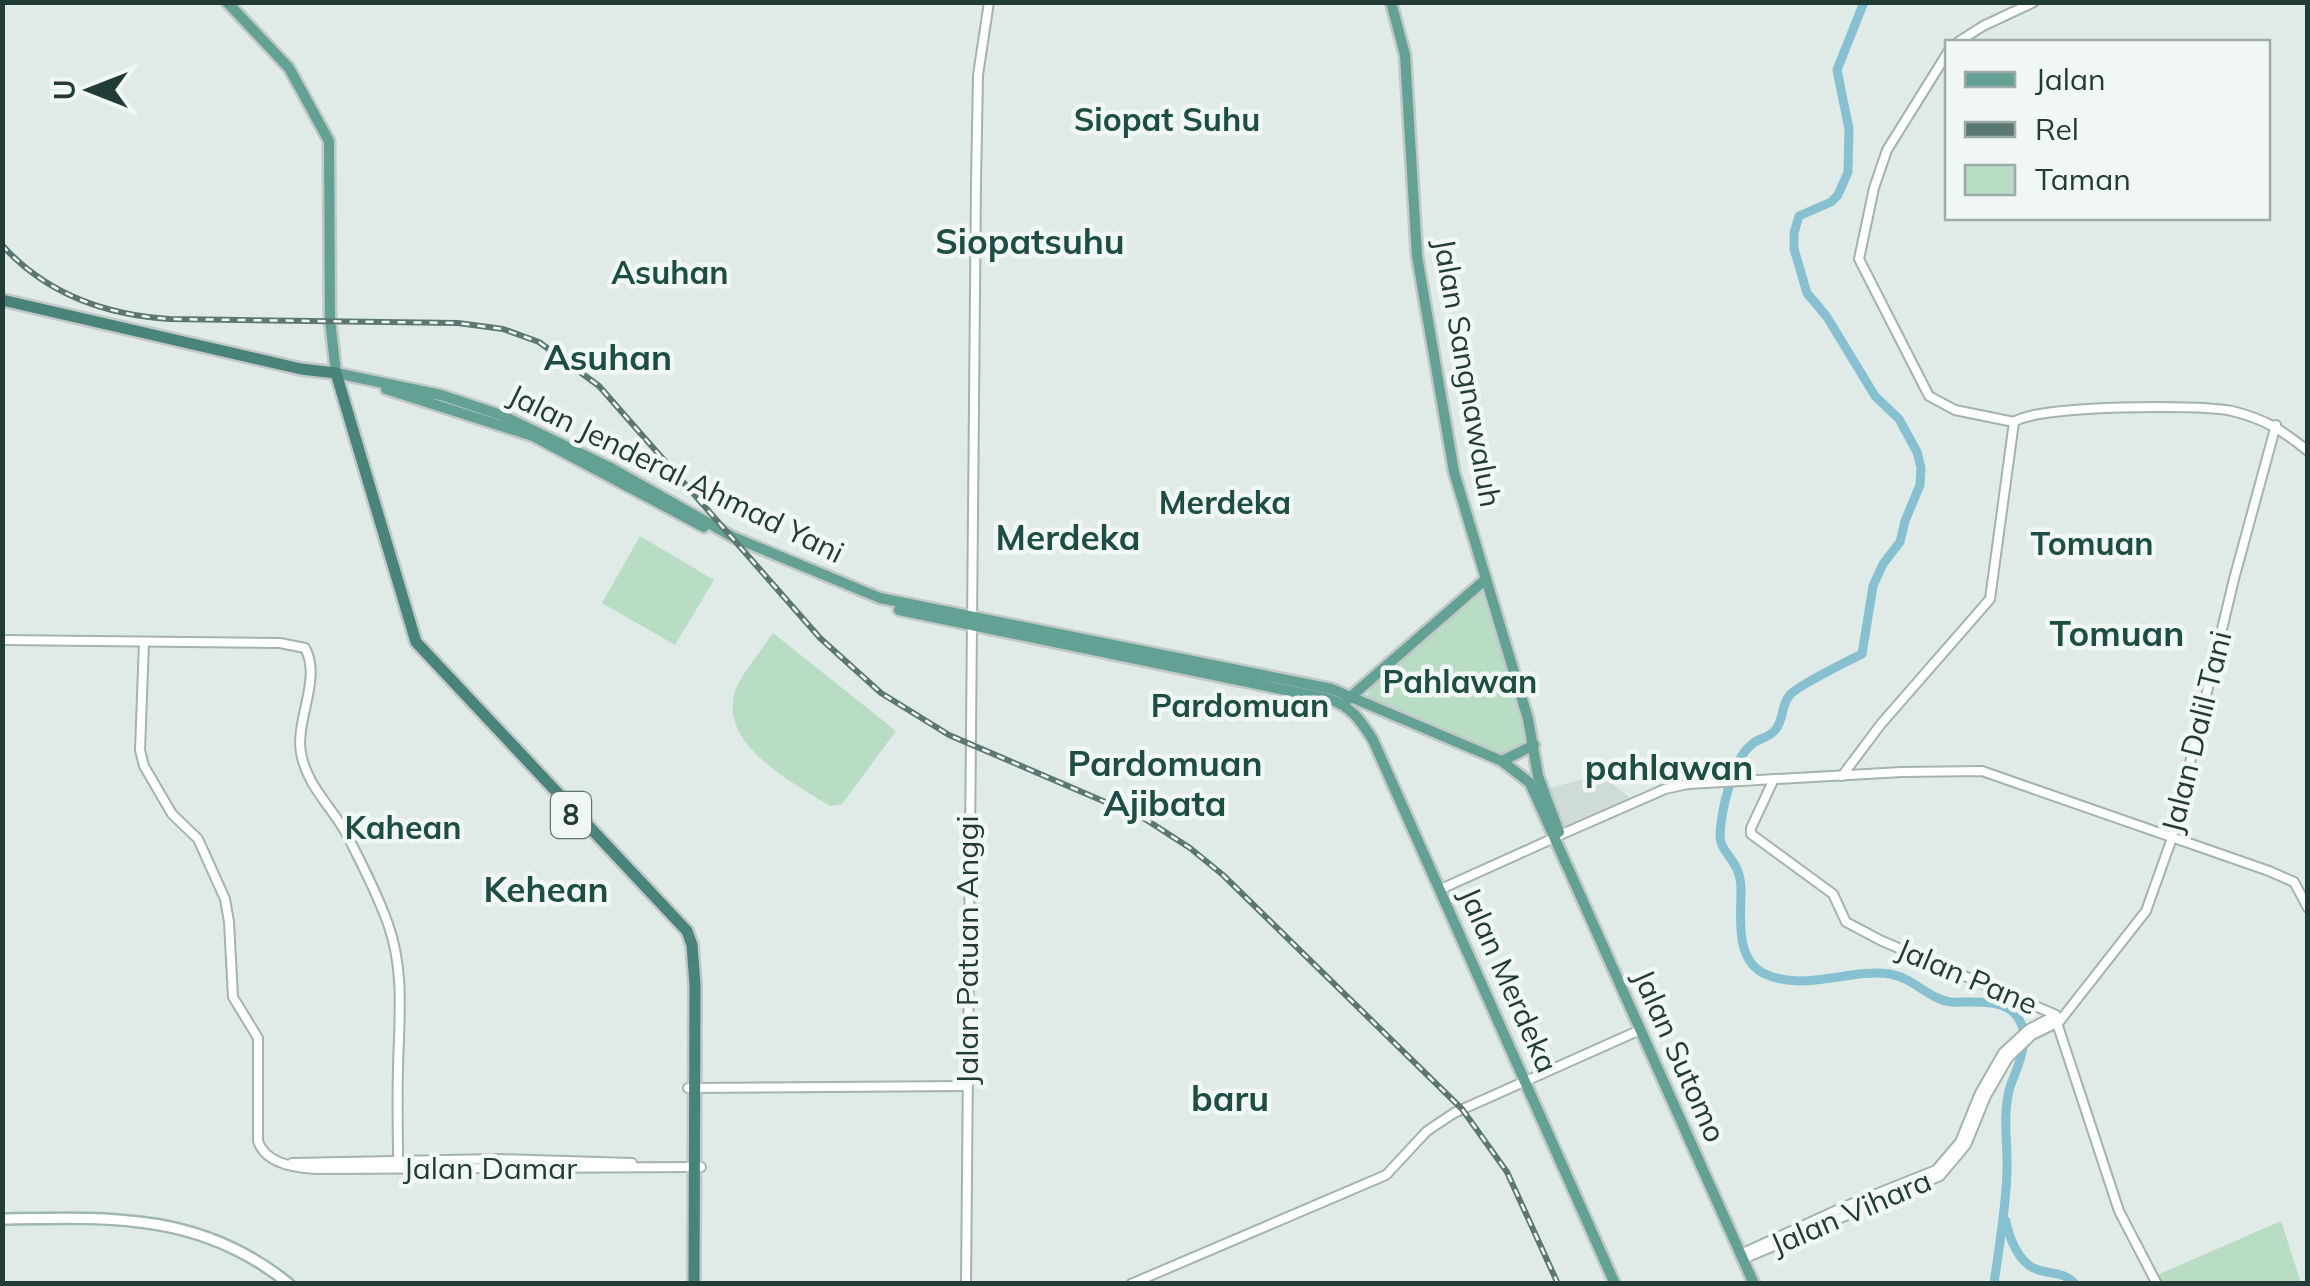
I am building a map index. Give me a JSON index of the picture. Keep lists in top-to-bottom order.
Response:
{
  "streets": {
    "highway": ["8"],
    "main road": [
      "Jalan Sangnawaluh",
      "Jalan Jenderal Ahmad Yani",
      "Jalan Merdeka",
      "Jalan Sutomo"
    ],
    "street": [
      "Jalan Dalil Tani",
      "Jalan Patuan Anggi",
      "Jalan Pane",
      "Jalan Damar",
      "Jalan Vihara"
    ]
  },
  "crossings": [
    ["Jalan Sangnawaluh", "Jalan Sutomo"],
    ["Jalan Jenderal Ahmad Yani", "8"],
    ["Jalan Jenderal Ahmad Yani", "Jalan Patuan Anggi"],
    ["Jalan Jenderal Ahmad Yani", "Jalan Merdeka"],
    ["Jalan Jenderal Ahmad Yani", "Jalan Sutomo"],
    ["Jalan Dalil Tani", "Jalan Pane"],
    ["Jalan Dalil Tani", "Jalan Vihara"],
    ["8", "Jalan Damar"],
    ["Jalan Pane", "Jalan Vihara"],
    ["Jalan Merdeka", "Jalan Sutomo"],
    ["Jalan Sutomo", "Jalan Vihara"]
  ],
  "districts": [
    "Siopat Suhu",
    "Siopatsuhu",
    "Asuhan",
    "Asuhan",
    "Merdeka",
    "Merdeka",
    "Tomuan",
    "Tomuan",
    "Pahlawan",
    "Pardomuan",
    "Pardomuan Ajibata",
    "pahlawan",
    "Kahean",
    "Kehean",
    "baru"
  ],
  "legend": ["Jalan", "Rel", "Taman"],
  "north": "left"
}
